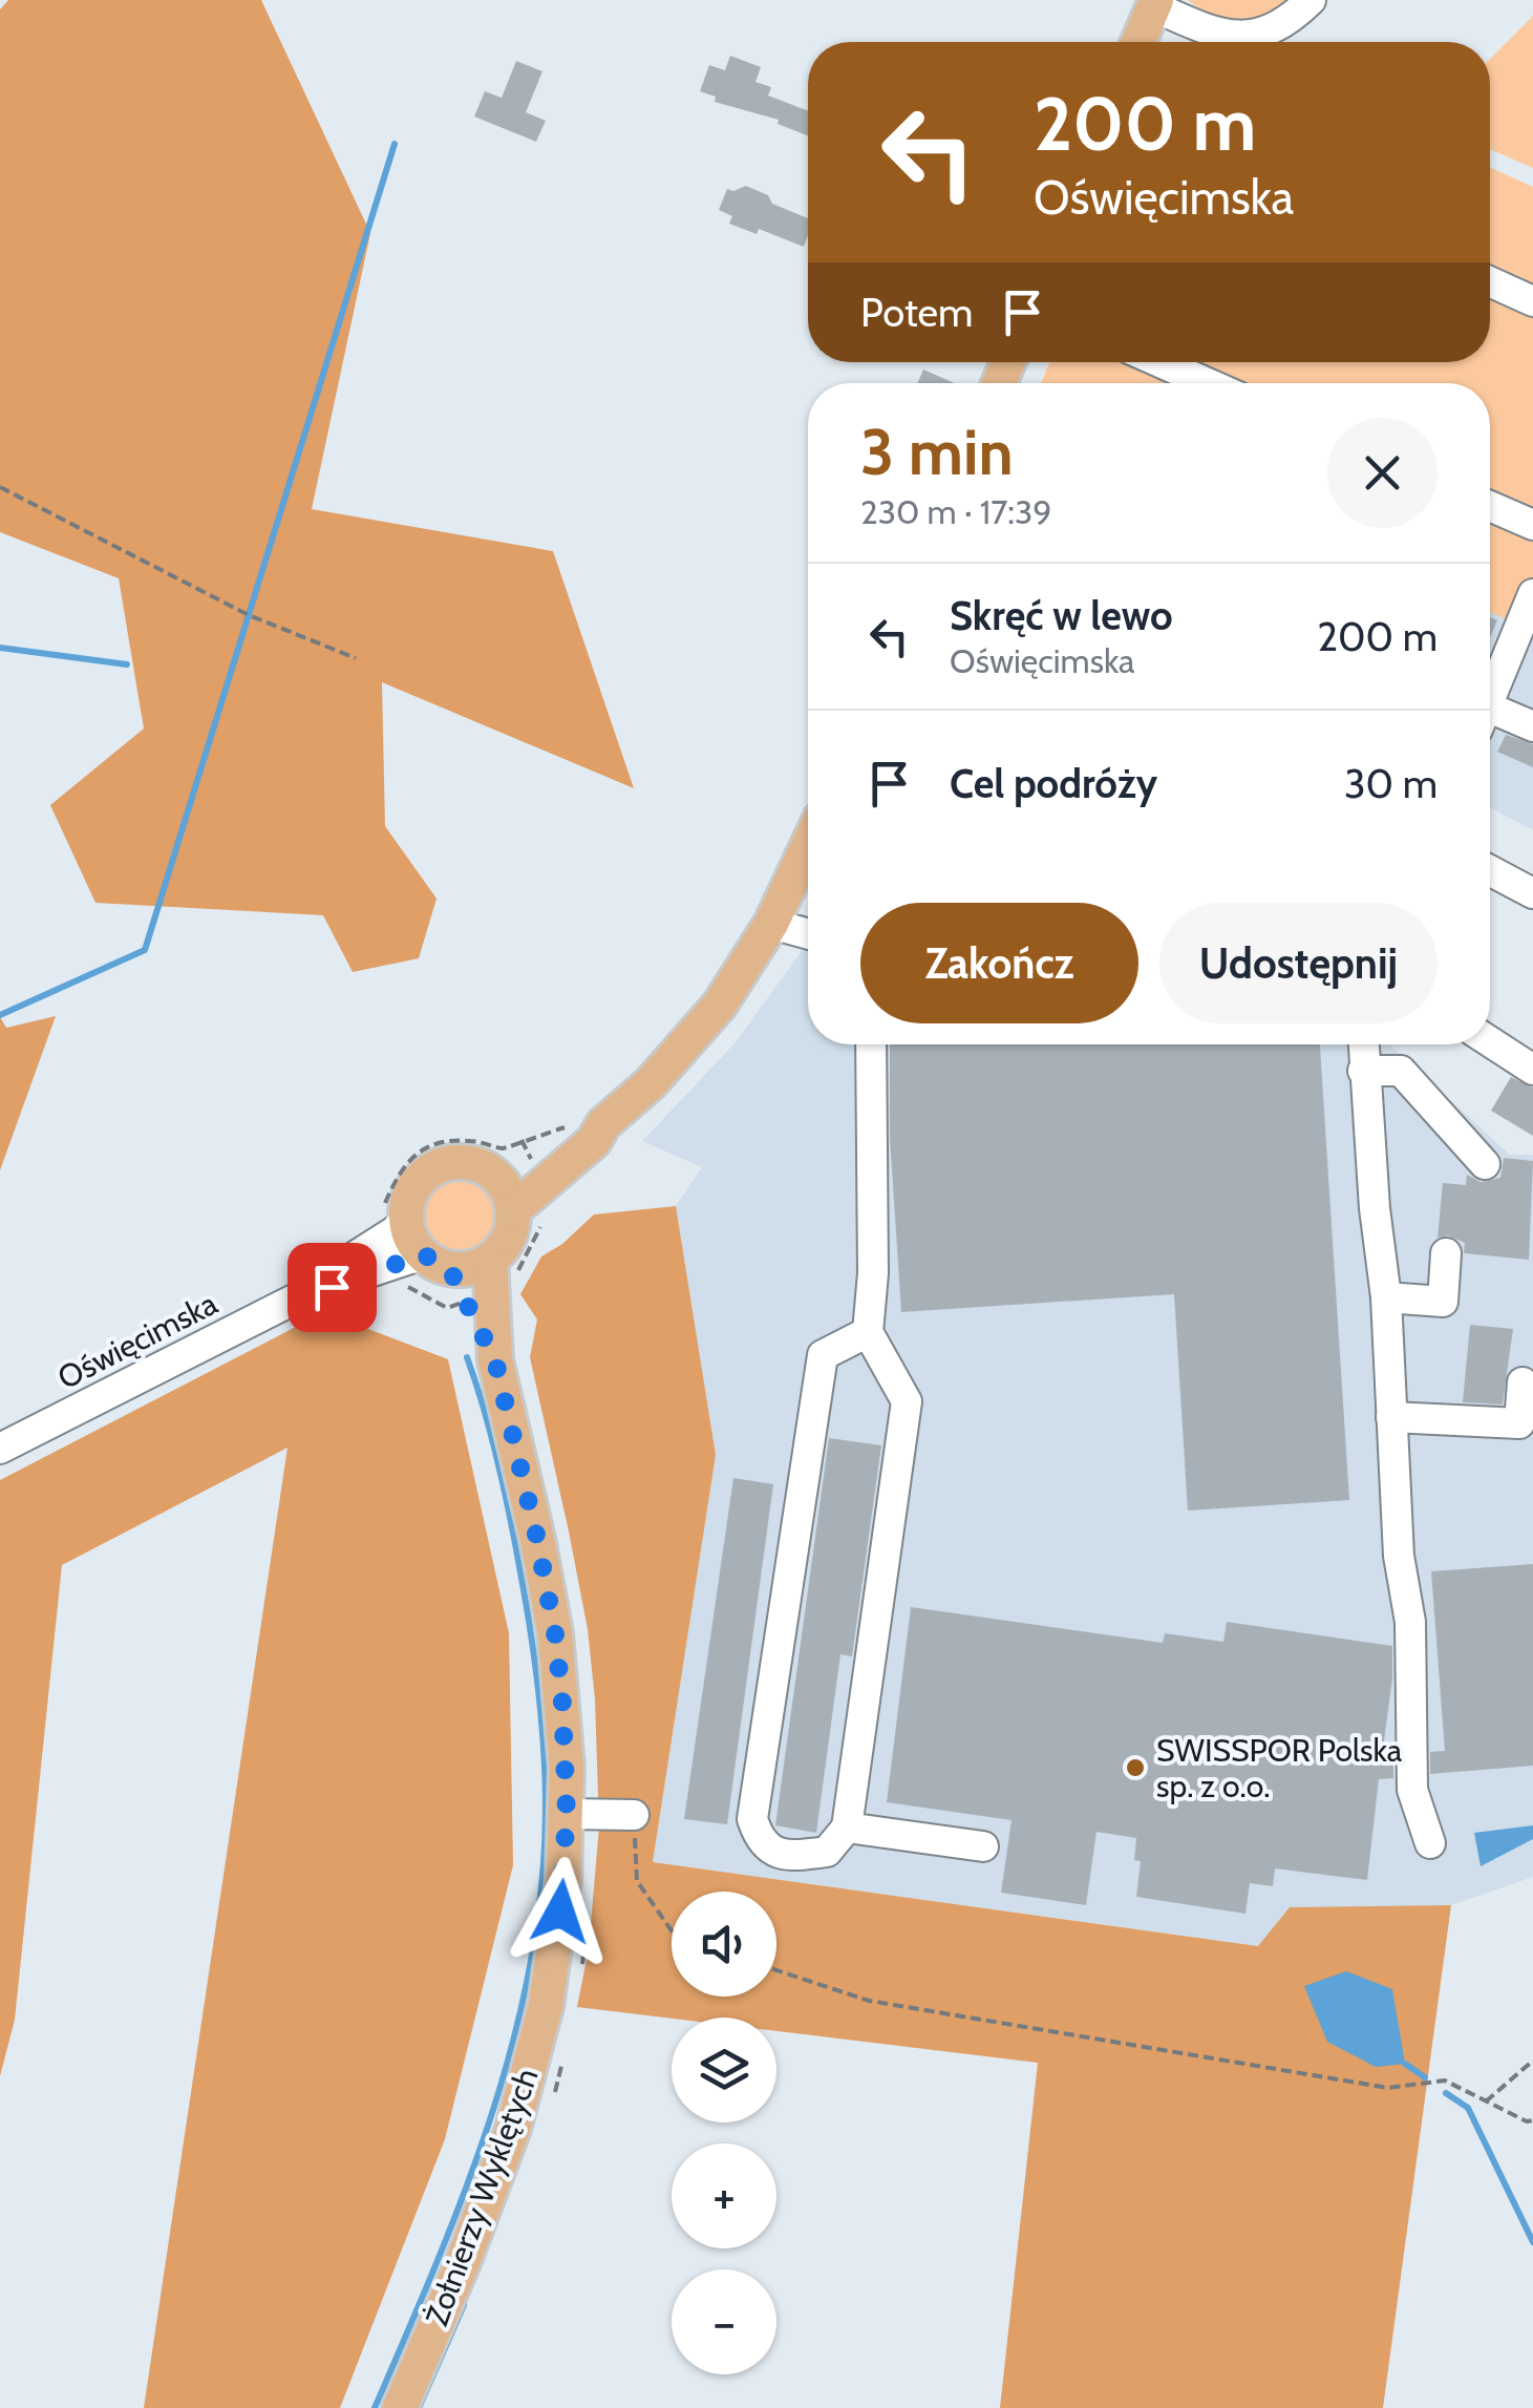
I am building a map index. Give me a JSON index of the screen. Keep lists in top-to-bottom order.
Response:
{
  "streets": {
    "main road": ["Żołnierzy Wyklętych"],
    "street": ["Oświęcimska"]
  },
  "crossings": [
    ["Oświęcimska", "Żołnierzy Wyklętych"]
  ],
  "places": ["SWISSPOR Polska sp. z o.o."],
  "page": {
    "turn": ["200 m", "Oświęcimska"],
    "then": "Potem",
    "heading": ["3 min", "230 m · 17:39"],
    "list": [
      {
        "name": "Skręć w lewo",
        "note": "Oświęcimska",
        "value": "200 m"
      },
      {
        "name": "Cel podróży",
        "value": "30 m"
      }
    ],
    "buttons": ["Zakończ", "Udostępnij"],
    "map_buttons": ["+", "−"]
  }
}
